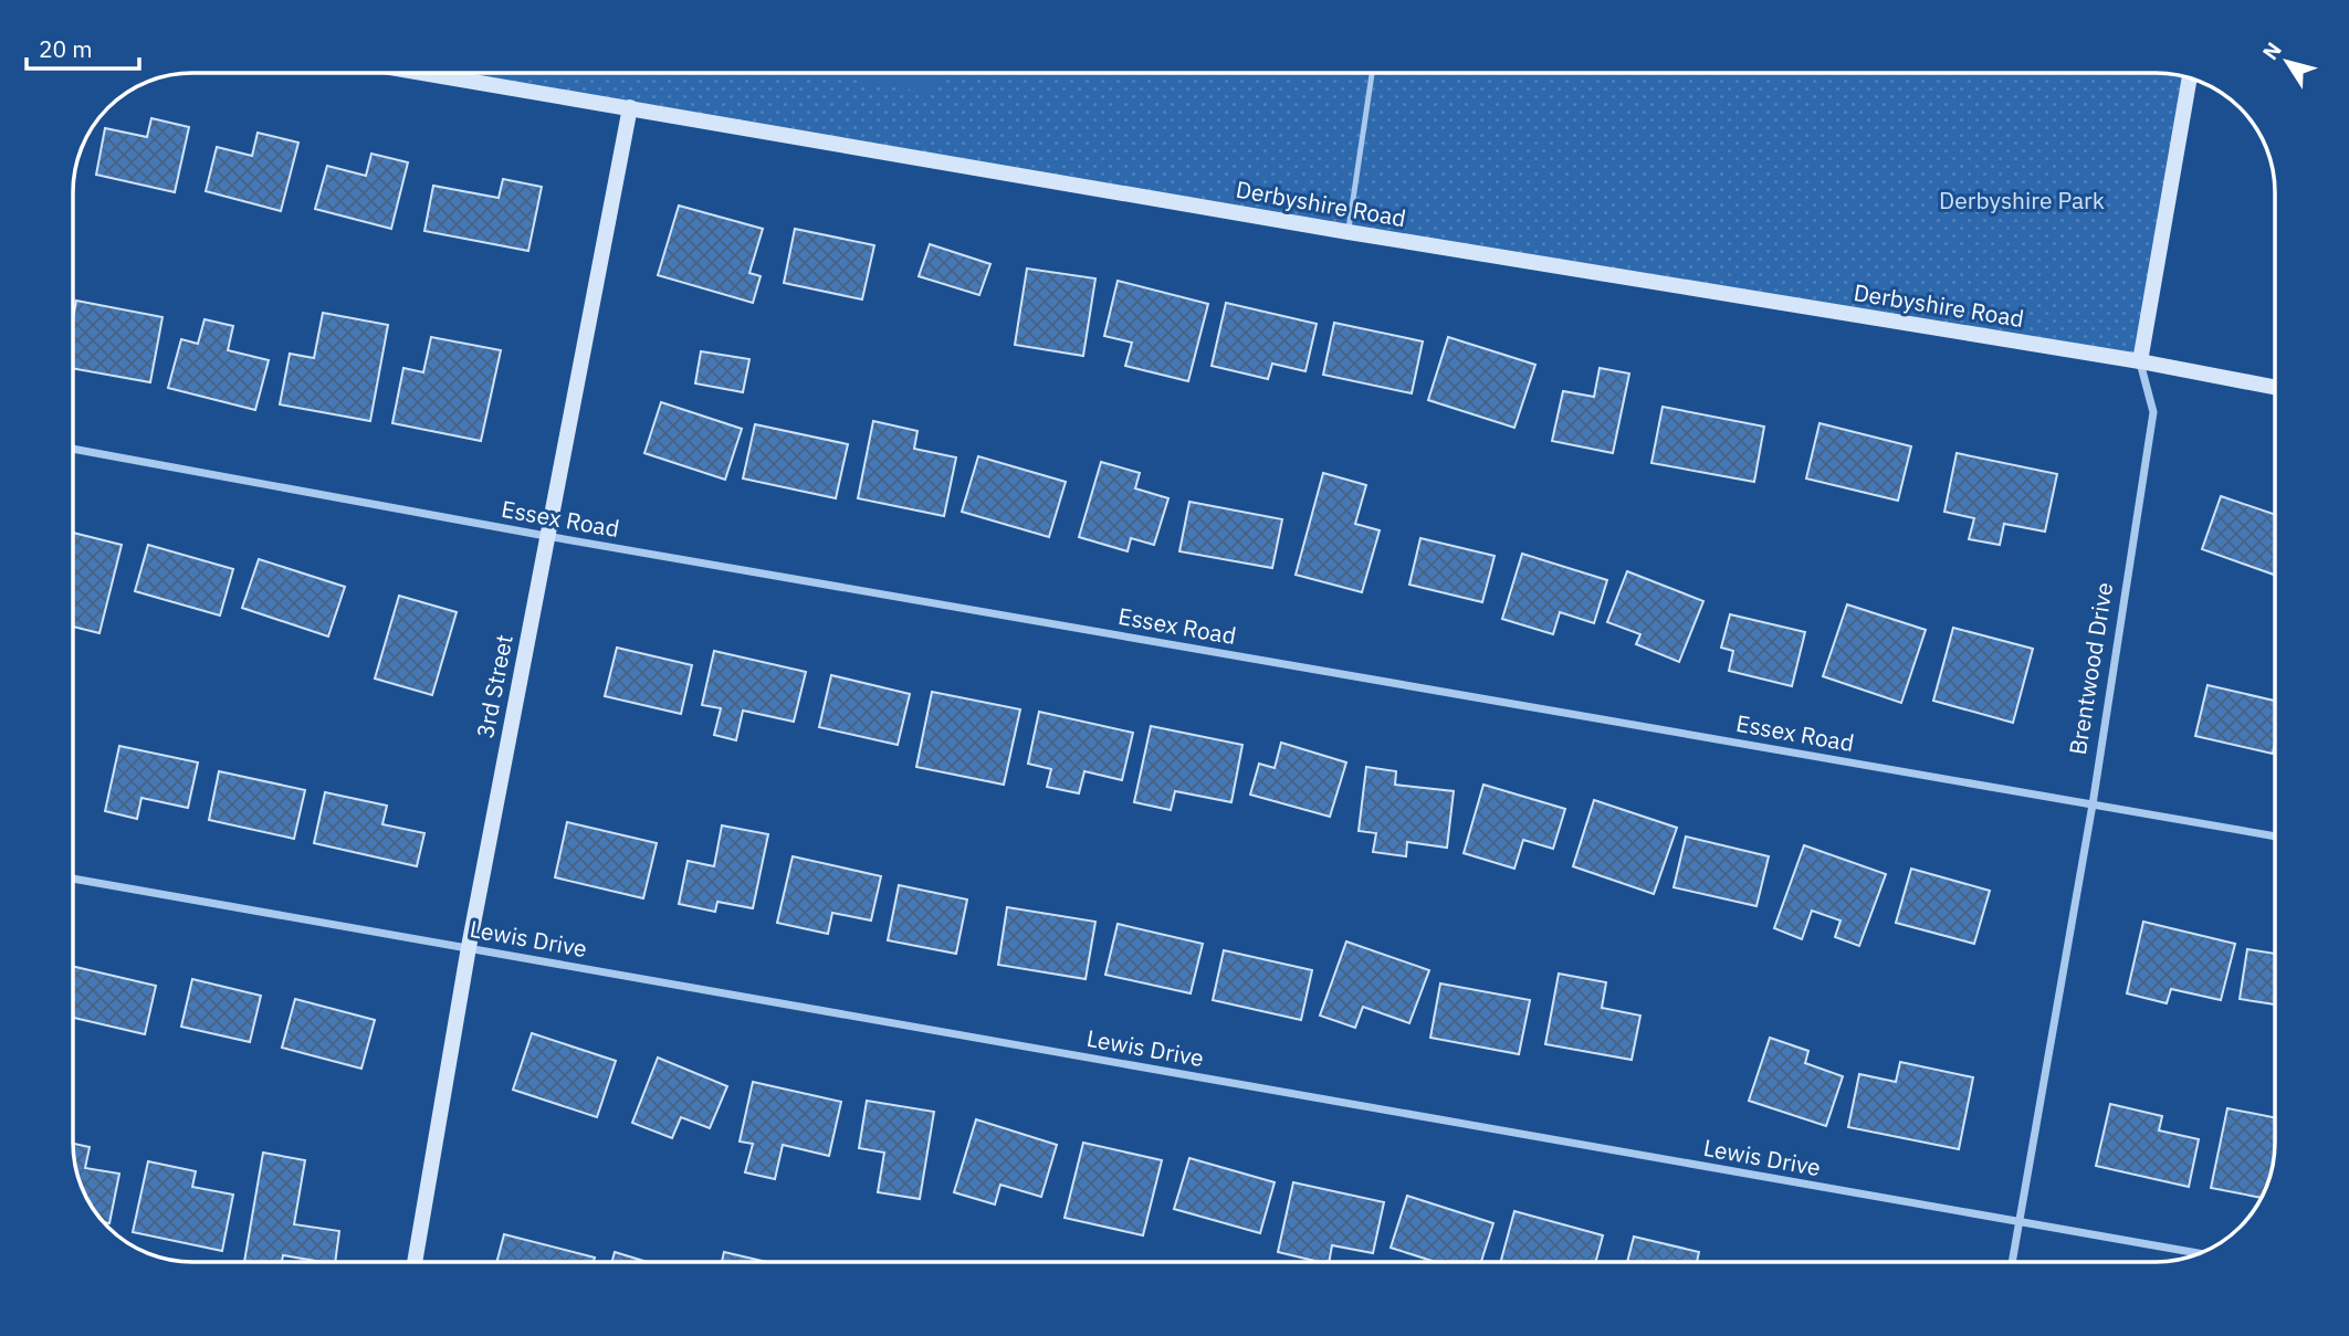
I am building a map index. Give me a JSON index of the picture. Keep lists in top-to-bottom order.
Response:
{
  "streets": {
    "street": [
      "Derbyshire Road",
      "Essex Road",
      "Brentwood Drive",
      "3rd Street",
      "Lewis Drive"
    ]
  },
  "crossings": [
    ["Derbyshire Road", "Brentwood Drive"],
    ["Derbyshire Road", "3rd Street"],
    ["Essex Road", "Brentwood Drive"],
    ["Essex Road", "3rd Street"],
    ["Brentwood Drive", "Lewis Drive"],
    ["3rd Street", "Lewis Drive"]
  ],
  "parks": ["Derbyshire Park"],
  "scale_bar": "20 m",
  "north": "top left"
}
